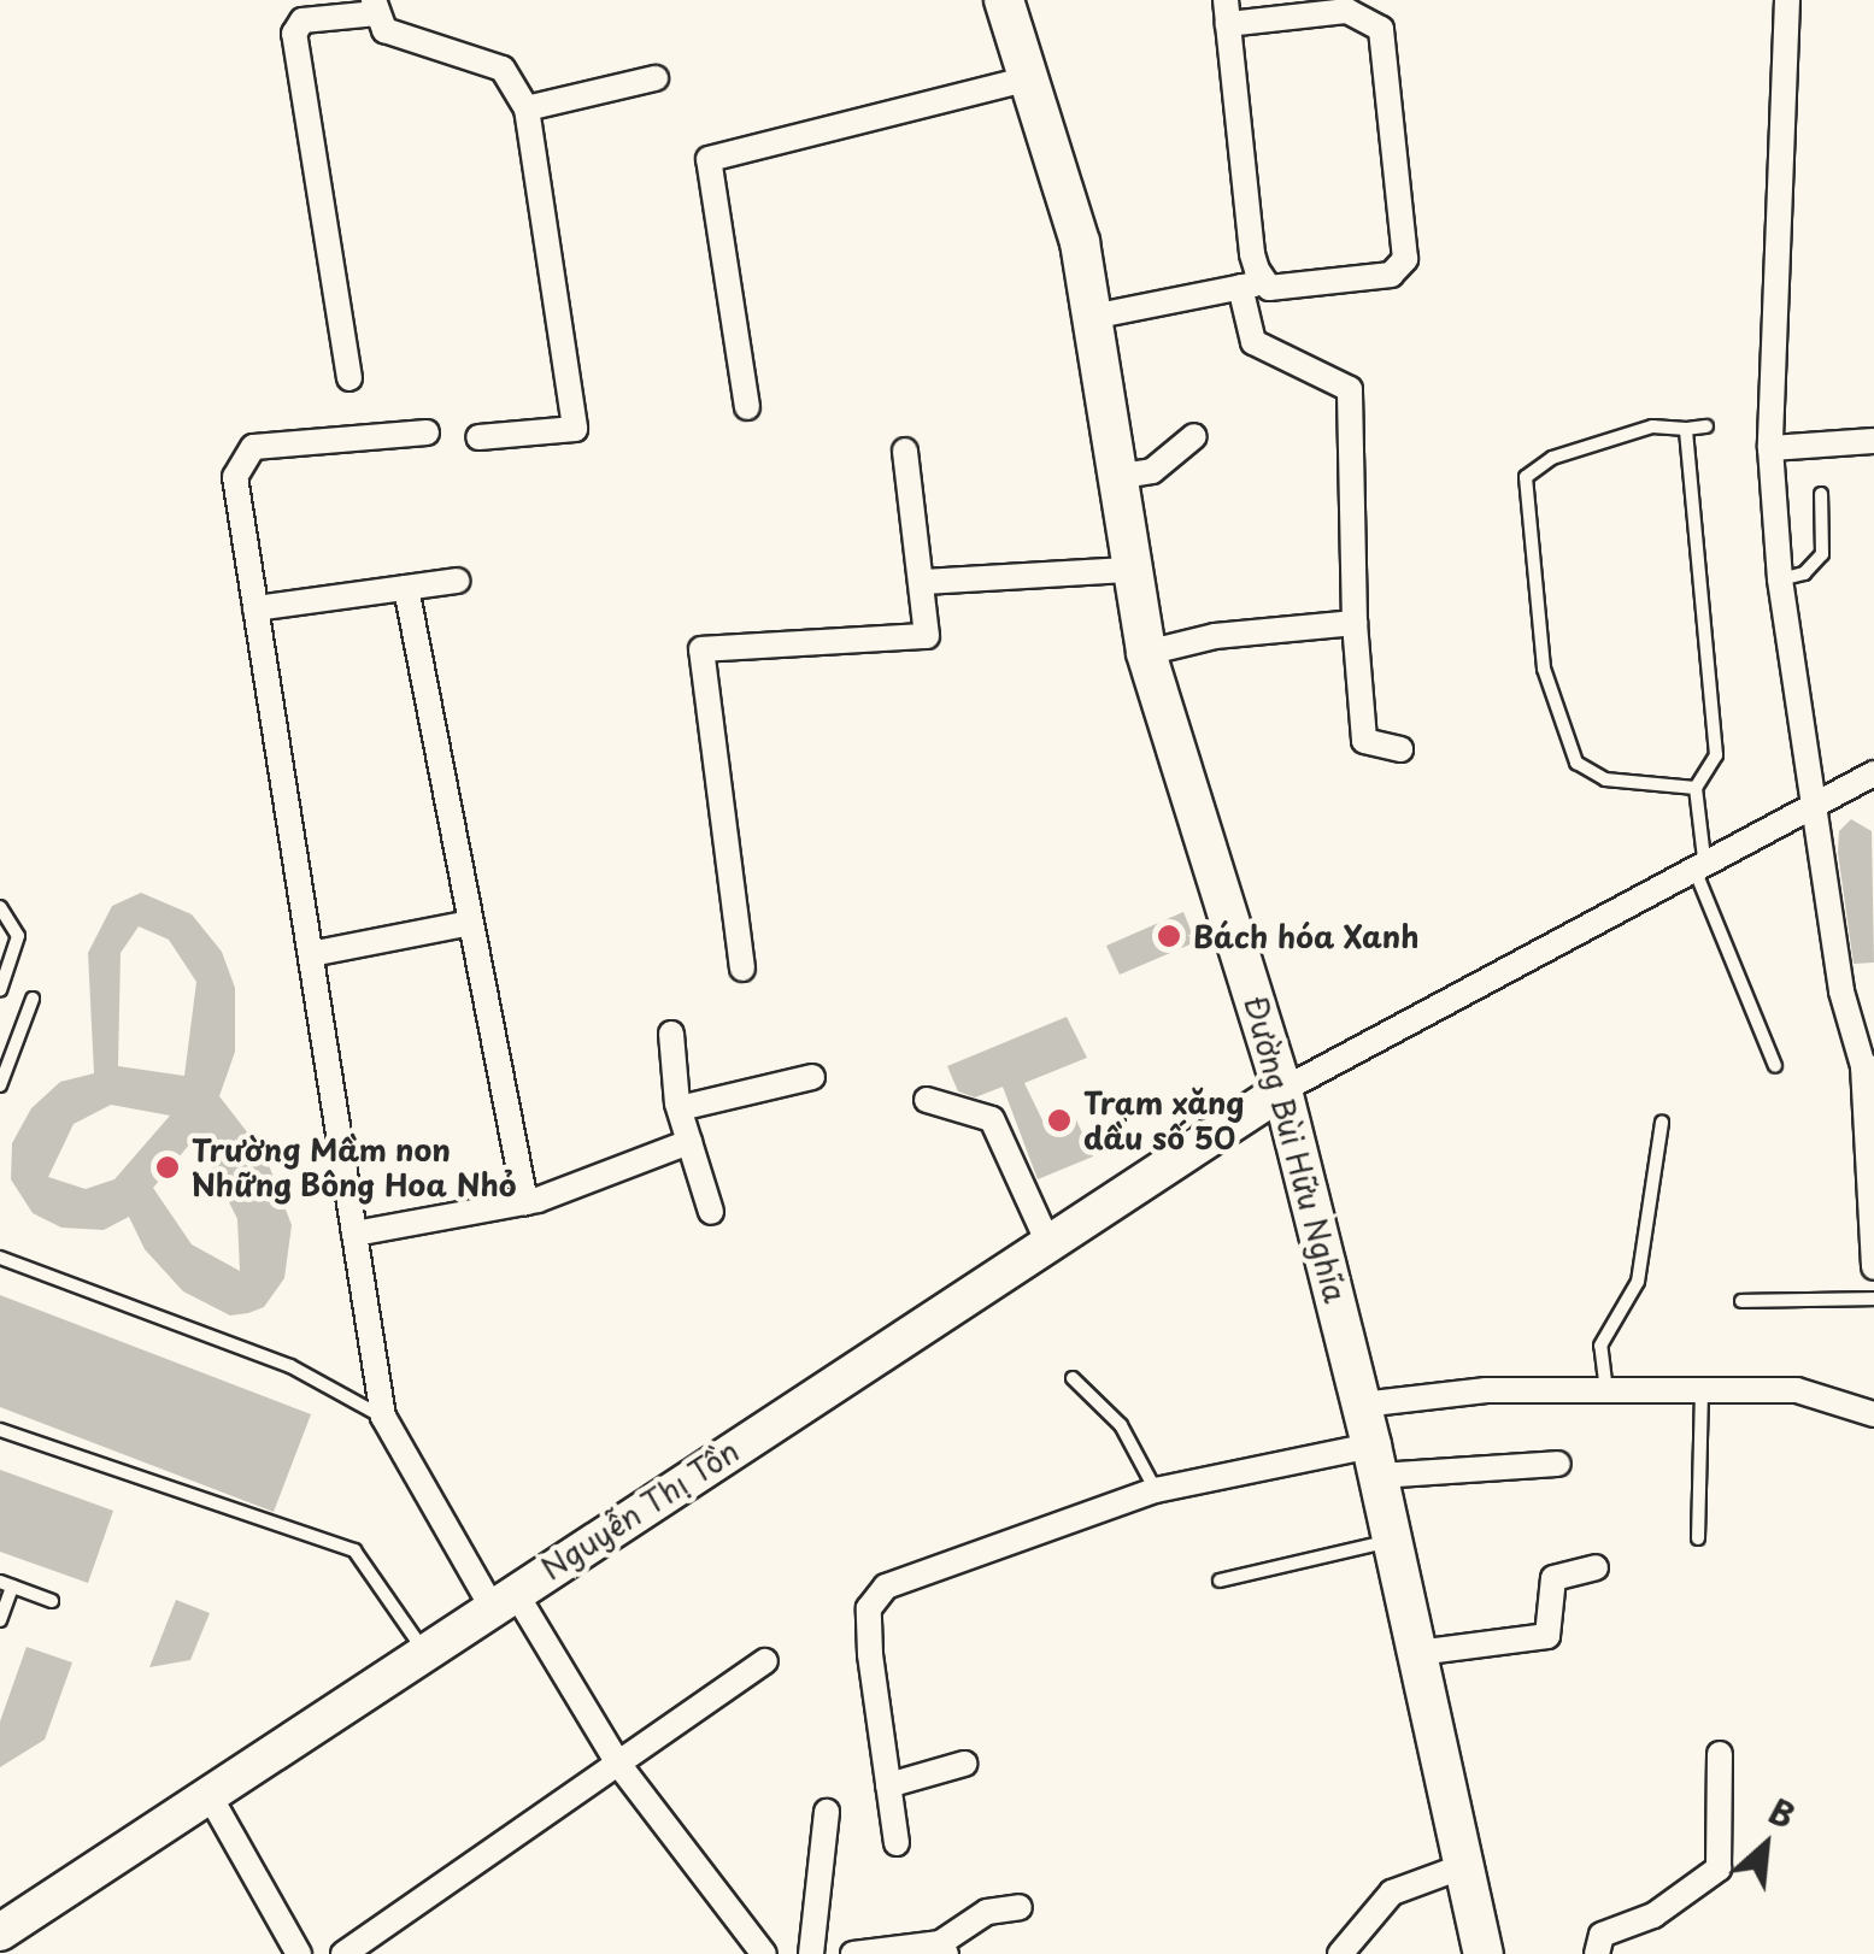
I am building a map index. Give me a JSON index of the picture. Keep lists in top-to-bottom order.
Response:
{
  "streets": {
    "main road": ["Đường Bùi Hữu Nghĩa"],
    "street": ["Nguyễn Thị Tồn"]
  },
  "crossings": [
    ["Đường Bùi Hữu Nghĩa", "Nguyễn Thị Tồn"]
  ],
  "places": ["Bách hóa Xanh", "Trạm xăng dầu số 50", "Trường Mầm non Những Bông Hoa Nhỏ"],
  "north": "top right"
}
